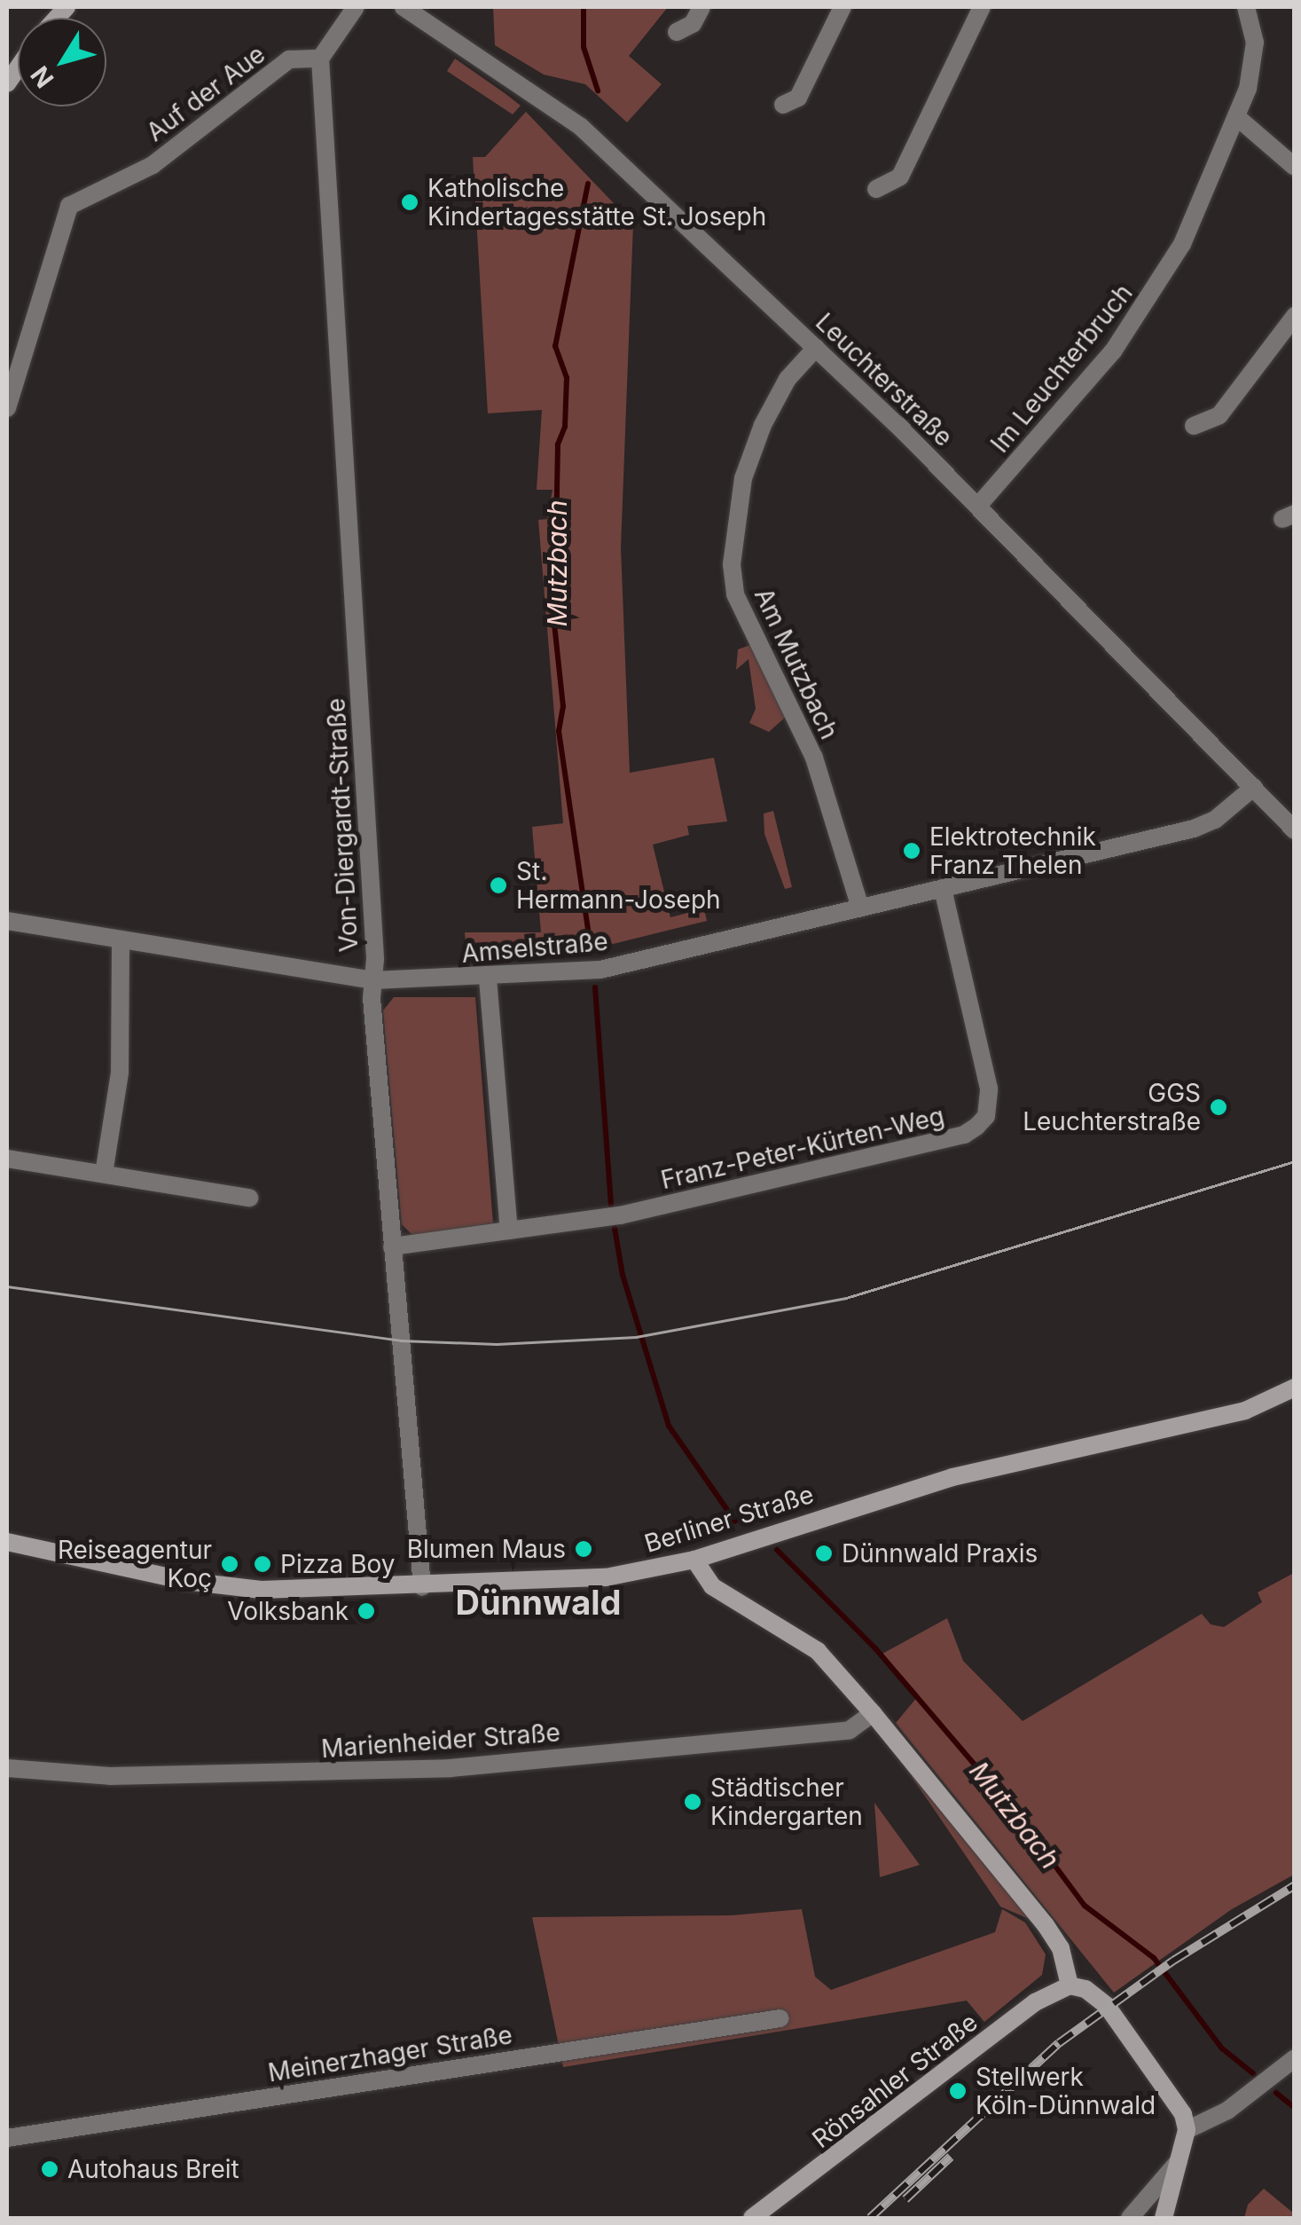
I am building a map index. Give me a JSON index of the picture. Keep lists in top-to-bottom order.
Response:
{
  "streets": {
    "main road": ["Berliner Straße", "Rönsahler Straße"],
    "street": [
      "Auf der Aue",
      "Im Leuchterbruch",
      "Leuchterstraße",
      "Am Mutzbach",
      "Von-Diergardt-Straße",
      "Amselstraße",
      "Franz-Peter-Kürten-Weg",
      "Marienheider Straße",
      "Meinerzhager Straße"
    ]
  },
  "crossings": [
    ["Auf der Aue", "Von-Diergardt-Straße"],
    ["Im Leuchterbruch", "Leuchterstraße"],
    ["Leuchterstraße", "Am Mutzbach"],
    ["Leuchterstraße", "Amselstraße"],
    ["Am Mutzbach", "Amselstraße"],
    ["Von-Diergardt-Straße", "Amselstraße"],
    ["Von-Diergardt-Straße", "Franz-Peter-Kürten-Weg"],
    ["Von-Diergardt-Straße", "Berliner Straße"],
    ["Amselstraße", "Franz-Peter-Kürten-Weg"]
  ],
  "districts": ["Dünnwald"],
  "water": ["Mutzbach"],
  "places": [
    "Katholische Kindertagesstätte St. Joseph",
    "Elektrotechnik Franz Thelen",
    "St. Hermann-Joseph",
    "GGS Leuchterstraße",
    "Blumen Maus",
    "Dünnwald Praxis",
    "Reiseagentur Koç",
    "Pizza Boy",
    "Volksbank",
    "Städtischer Kindergarten",
    "Stellwerk Köln-Dünnwald",
    "Autohaus Breit"
  ],
  "north": "bottom left"
}
